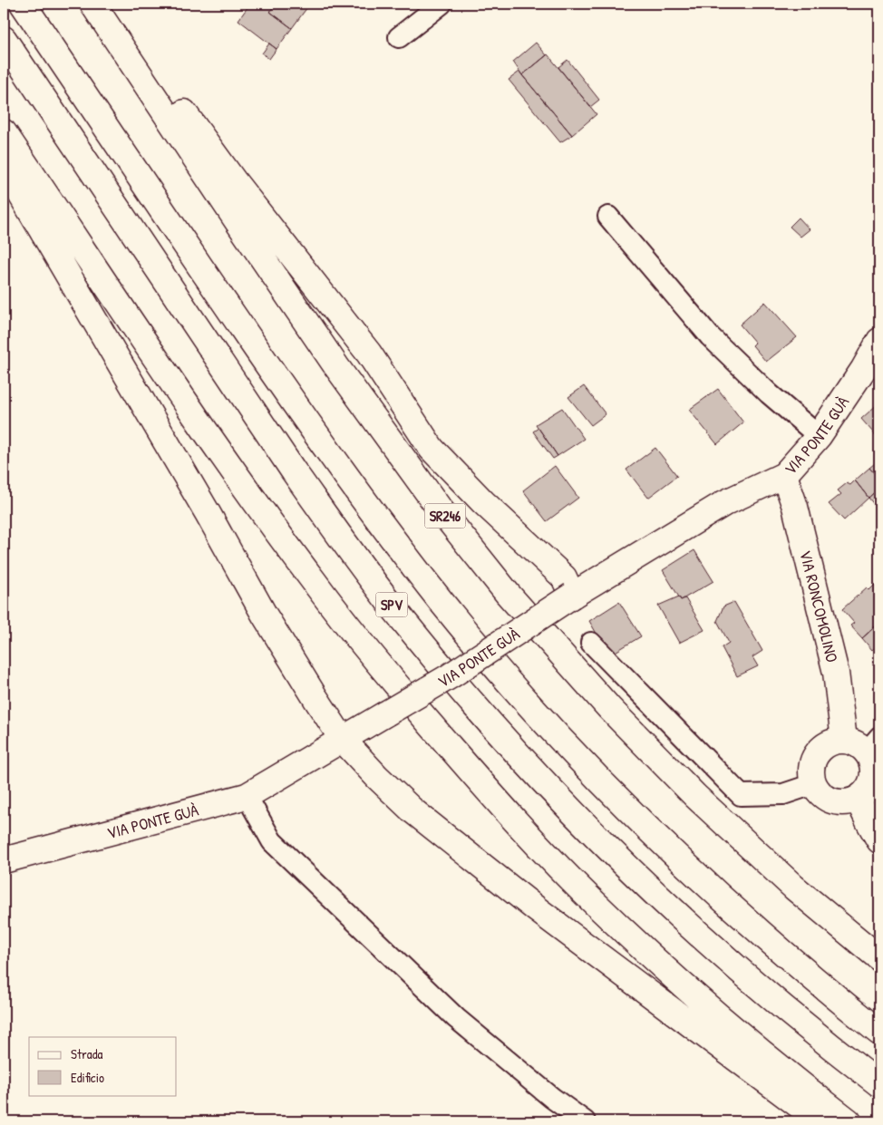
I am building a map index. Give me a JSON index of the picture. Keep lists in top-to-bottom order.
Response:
{
  "streets": {
    "main road": [
      "VIA PONTE GUÀ",
      "SR246",
      "SPV",
      "VIA RONCOMOLINO"
    ]
  },
  "crossings": [
    ["VIA PONTE GUÀ", "VIA RONCOMOLINO"]
  ],
  "legend": ["Strada", "Edificio"]
}
